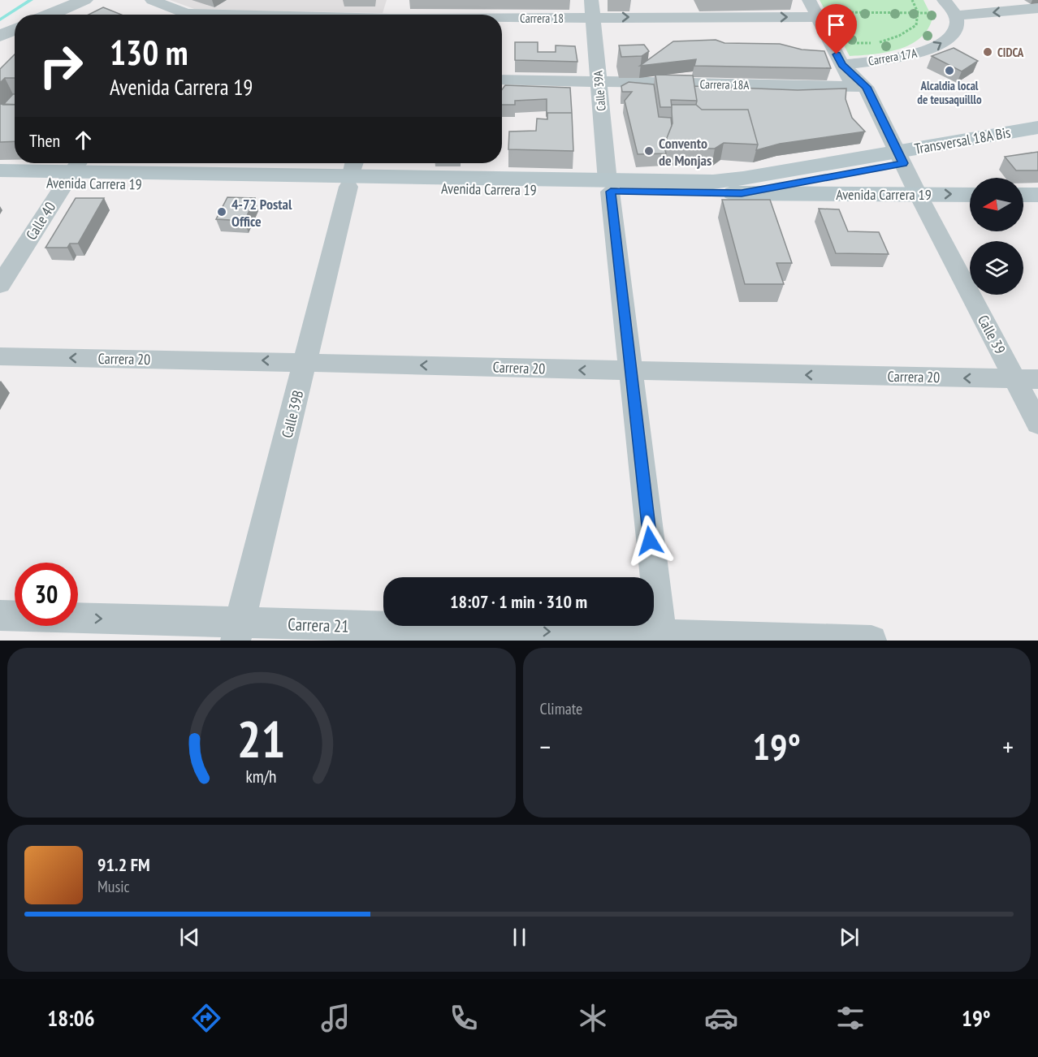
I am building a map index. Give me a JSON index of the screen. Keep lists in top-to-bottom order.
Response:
{
  "streets": {
    "main road": ["Transversal 18A Bis", "Avenida Carrera 19"],
    "street": [
      "Carrera 18",
      "Carrera 17A",
      "Carrera 18A",
      "Calle 39A",
      "Calle 40",
      "Calle 39",
      "Carrera 20",
      "Calle 39B",
      "Carrera 21"
    ]
  },
  "crossings": [
    ["Carrera 18", "Calle 39A"],
    ["Carrera 18", "Calle 39"],
    ["Carrera 17A", "Calle 39"],
    ["Carrera 18A", "Calle 39A"],
    ["Carrera 18A", "Calle 39"],
    ["Calle 39A", "Avenida Carrera 19"],
    ["Calle 39A", "Carrera 20"],
    ["Calle 39A", "Carrera 21"],
    ["Transversal 18A Bis", "Avenida Carrera 19"],
    ["Transversal 18A Bis", "Calle 39"],
    ["Avenida Carrera 19", "Calle 40"],
    ["Avenida Carrera 19", "Calle 39"],
    ["Avenida Carrera 19", "Calle 39B"],
    ["Calle 39", "Carrera 20"],
    ["Carrera 20", "Calle 39B"],
    ["Calle 39B", "Carrera 21"]
  ],
  "one_way": [
    "Carrera 18",
    "Carrera 17A",
    "Carrera 20",
    "Carrera 21"
  ],
  "places": [
    "CIDCA",
    "Alcaldia local de teusaquilllo",
    "Convento de Monjas",
    "4-72 Postal Office"
  ],
  "north": "left",
  "page": {
    "turn": ["130 m", "Avenida Carrera 19"],
    "then": "Then",
    "limit": "30",
    "trip": "18:07 · 1 min · 310 m",
    "tile": "Climate",
    "heat": ["−", "19°", "+"],
    "song": ["91.2 FM", "Music"],
    "tabs": ["18:06", "19°"],
    "gauge": ["21", "km/h"]
  }
}
